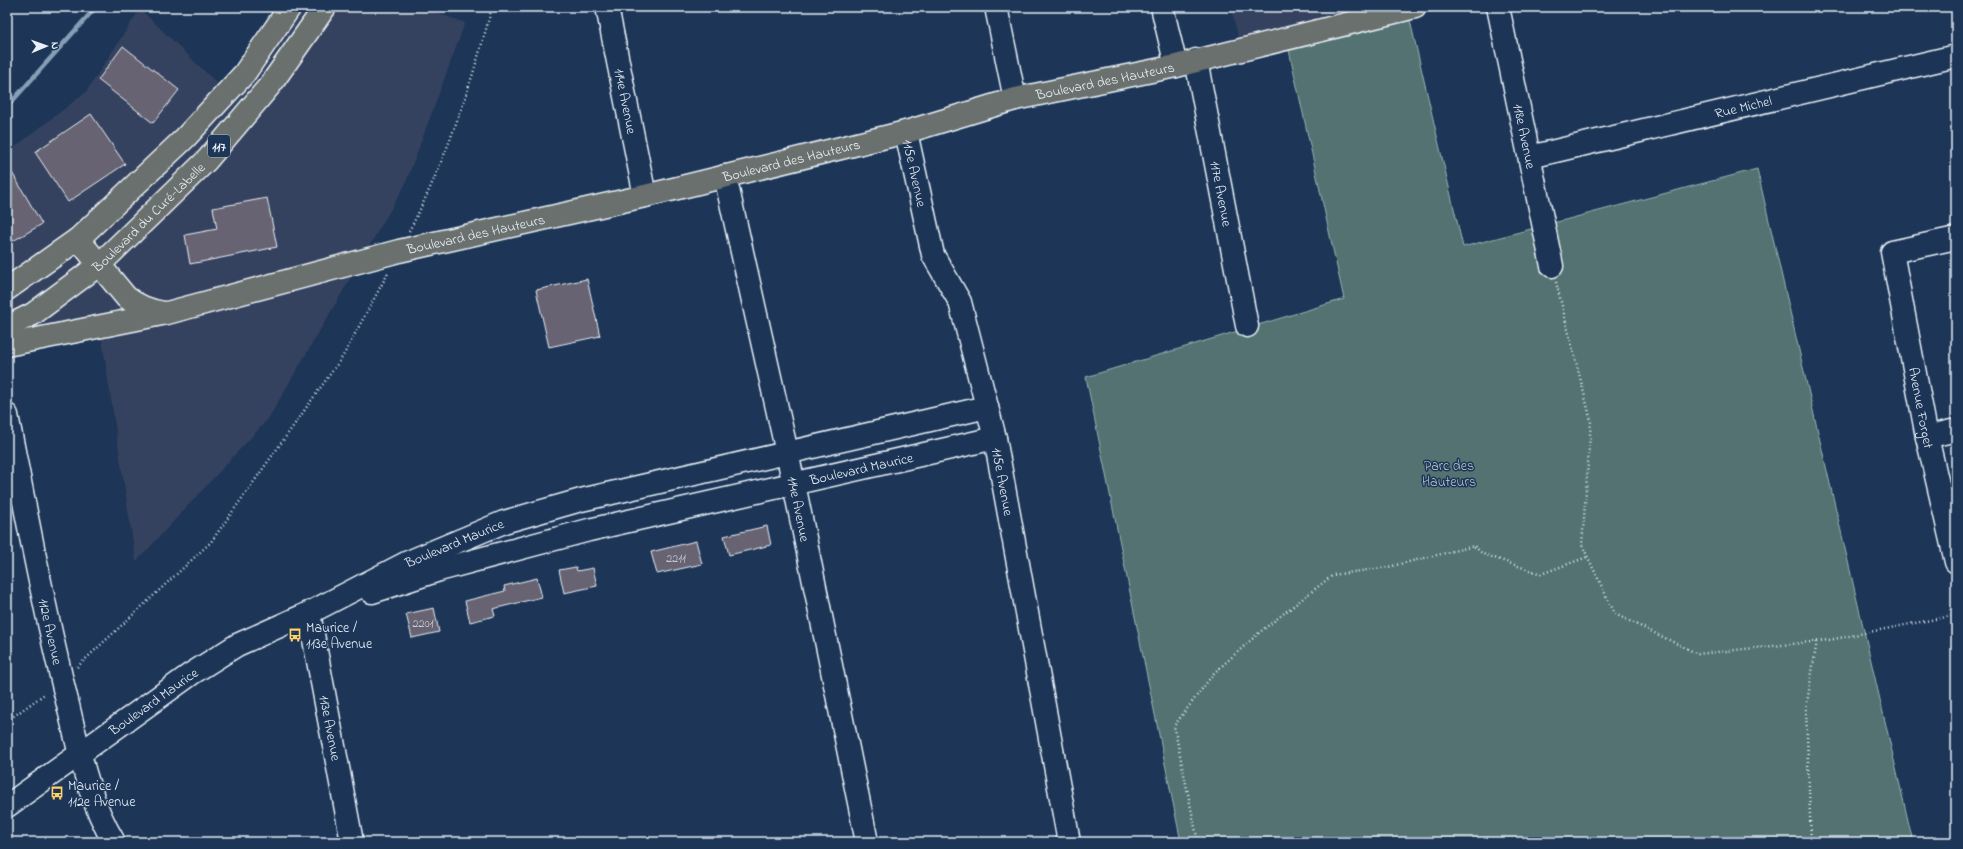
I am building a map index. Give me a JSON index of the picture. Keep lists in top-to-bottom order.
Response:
{
  "streets": {
    "main road": ["Boulevard des Hauteurs", "117", "Boulevard du Curé-Labelle"],
    "street": [
      "114e Avenue",
      "Rue Michel",
      "118e Avenue",
      "115e Avenue",
      "117e Avenue",
      "Avenue Forget",
      "Boulevard Maurice",
      "112e Avenue",
      "113e Avenue"
    ]
  },
  "crossings": [
    ["Boulevard des Hauteurs", "114e Avenue"],
    ["Boulevard des Hauteurs", "115e Avenue"],
    ["Boulevard des Hauteurs", "117e Avenue"],
    ["114e Avenue", "Boulevard Maurice"],
    ["Rue Michel", "118e Avenue"],
    ["115e Avenue", "Boulevard Maurice"],
    ["Boulevard Maurice", "112e Avenue"],
    ["Boulevard Maurice", "113e Avenue"]
  ],
  "parks": ["Parc des Hauteurs"],
  "places": {
    "bus stop": ["Maurice / 113e Avenue", "Maurice / 112e Avenue"]
  },
  "house_numbers": ["2211", "2201"],
  "north": "right"
}
